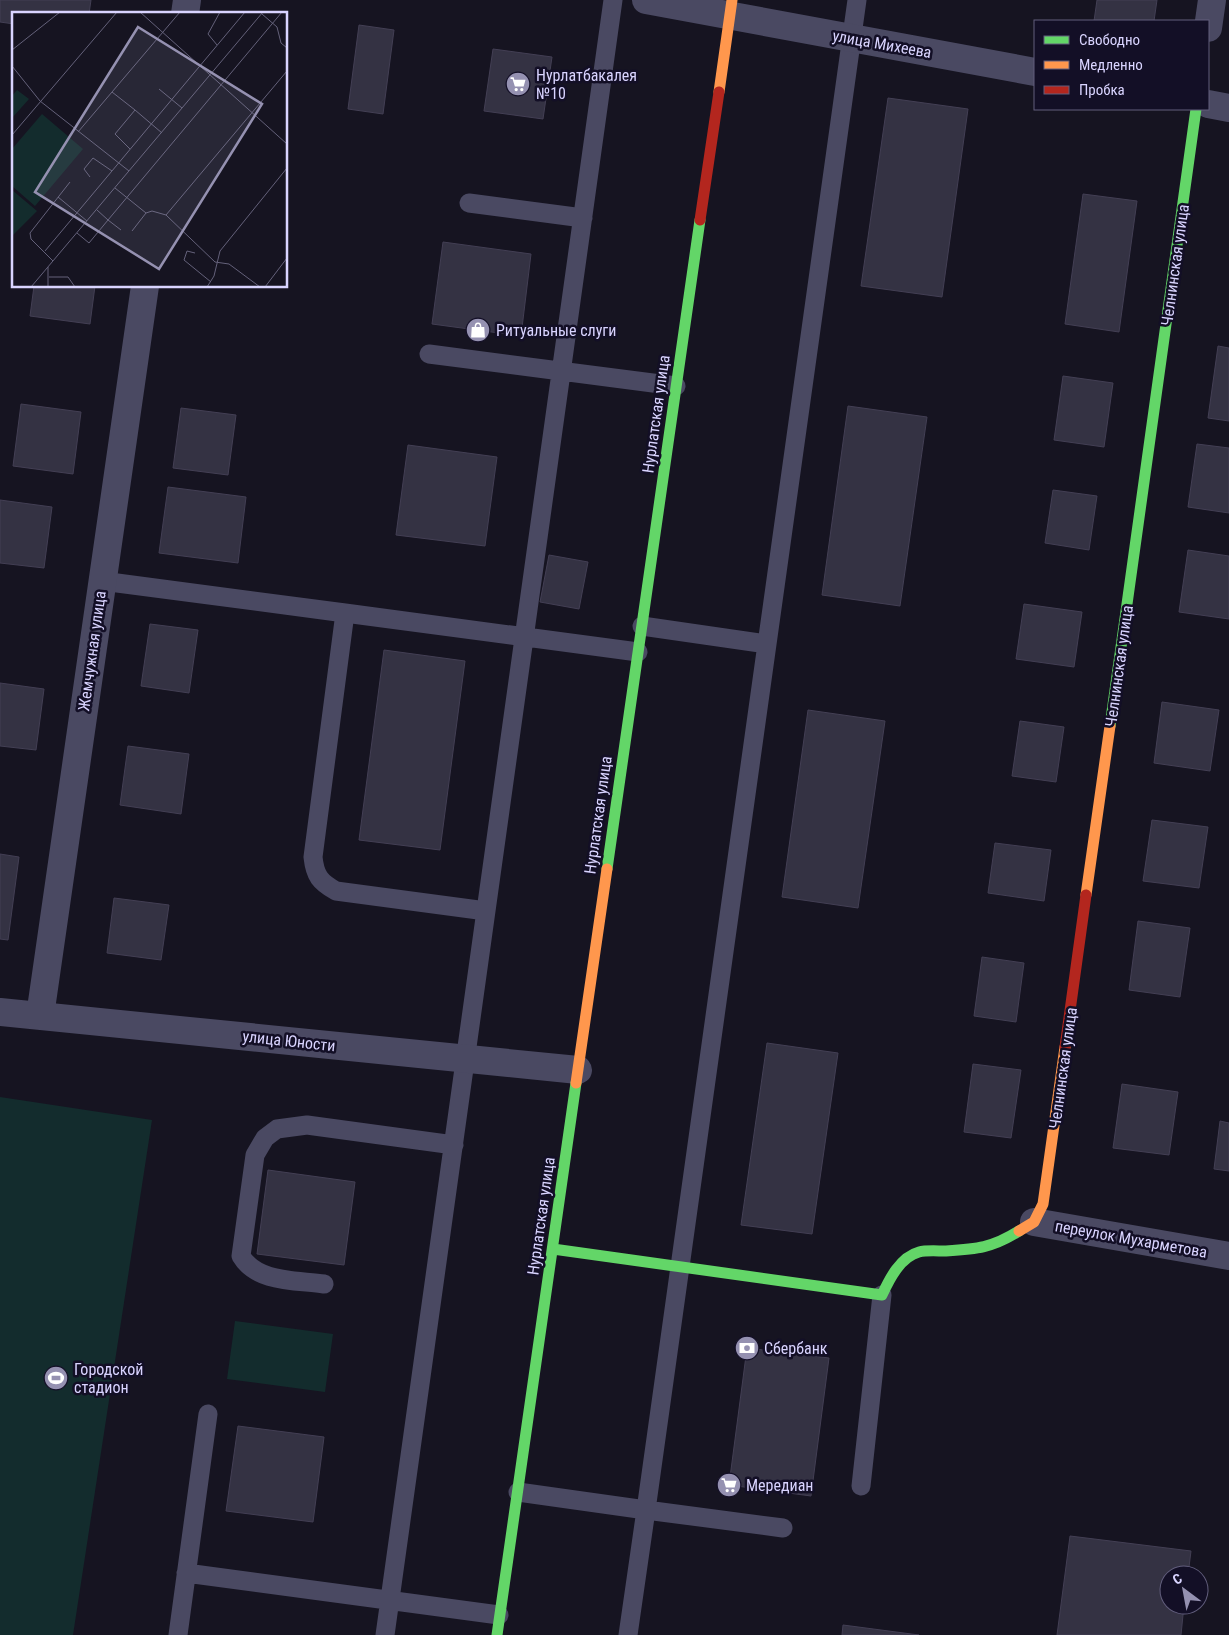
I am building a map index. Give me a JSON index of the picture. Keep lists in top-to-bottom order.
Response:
{
  "streets": {
    "main road": ["Челнинская улица", "Нурлатская улица"],
    "street": [
      "улица Михеева",
      "Жемчужная улица",
      "улица Юности",
      "переулок Мухарметова"
    ]
  },
  "crossings": [
    ["улица Михеева", "Нурлатская улица"],
    ["Челнинская улица", "переулок Мухарметова"],
    ["Нурлатская улица", "улица Юности"],
    ["Жемчужная улица", "улица Юности"]
  ],
  "places": {
    "supermarket": ["Нурлатбакалея №10", "Мередиан"],
    "shop": ["Ритуальные слуги"],
    "bank": ["Сбербанк"],
    "sports": ["Городской стадион"]
  },
  "legend": ["Свободно", "Медленно", "Пробка"],
  "north": "top left"
}
